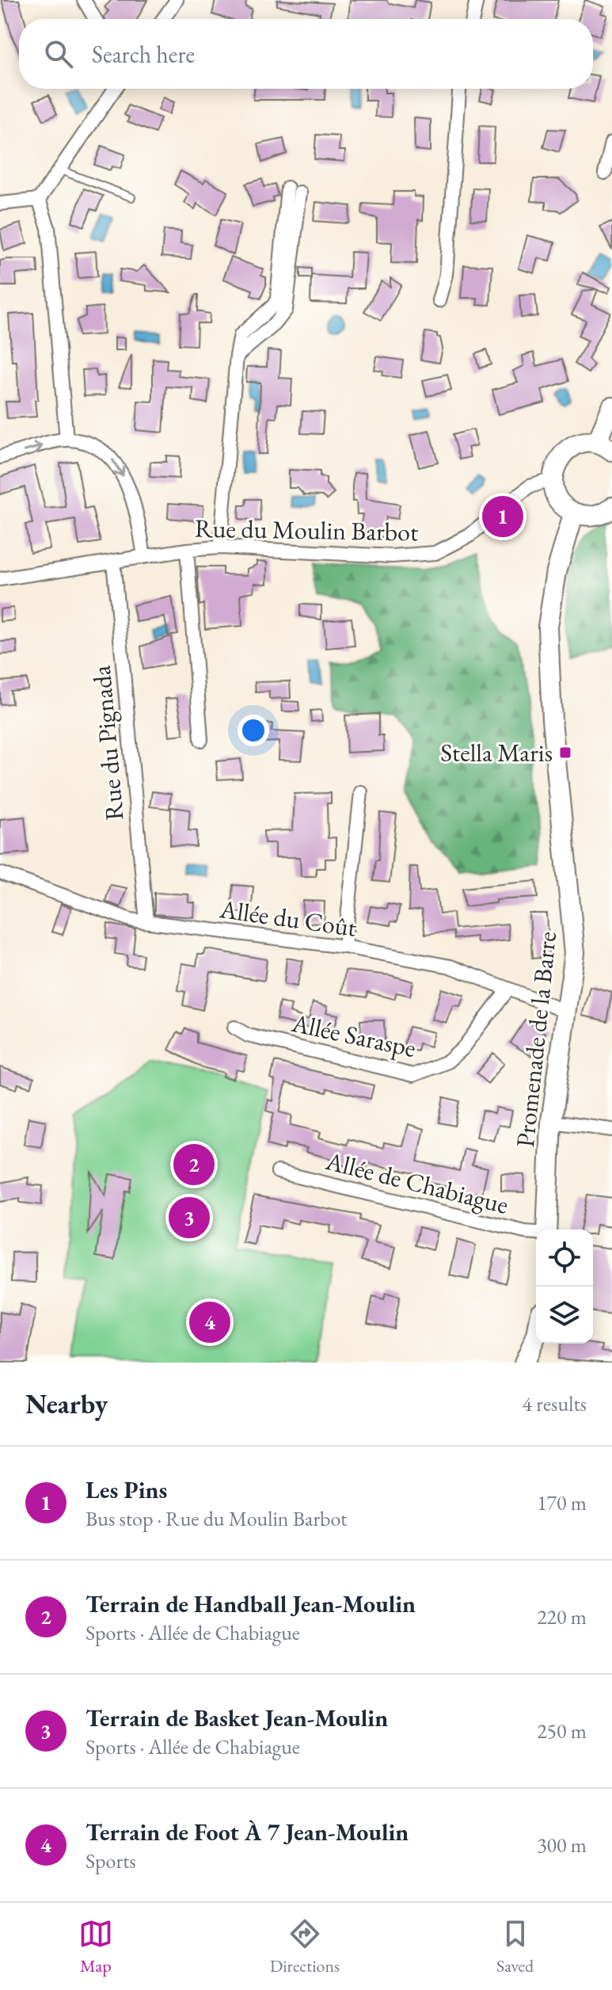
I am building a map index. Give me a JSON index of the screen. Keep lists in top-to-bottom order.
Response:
{
  "streets": {
    "main road": ["Promenade de la Barre"],
    "street": [
      "Rue du Moulin Barbot",
      "Rue du Pignada",
      "Allée du Coût",
      "Allée Saraspe",
      "Allée de Chabiague"
    ]
  },
  "crossings": [
    ["Rue du Moulin Barbot", "Rue du Pignada"],
    ["Rue du Pignada", "Allée du Coût"],
    ["Allée du Coût", "Allée Saraspe"],
    ["Allée du Coût", "Promenade de la Barre"]
  ],
  "places": {
    "transit": ["Stella Maris"]
  },
  "page": {
    "search": "Search here",
    "pins": [
      "1",
      "2",
      "3",
      "4"
    ],
    "heading": ["Nearby", "4 results"],
    "list": [
      {
        "mark": "1",
        "name": "Les Pins",
        "note": "Bus stop · Rue du Moulin Barbot",
        "value": "170 m"
      },
      {
        "mark": "2",
        "name": "Terrain de Handball Jean-Moulin",
        "note": "Sports · Allée de Chabiague",
        "value": "220 m"
      },
      {
        "mark": "3",
        "name": "Terrain de Basket Jean-Moulin",
        "note": "Sports · Allée de Chabiague",
        "value": "250 m"
      },
      {
        "mark": "4",
        "name": "Terrain de Foot À 7 Jean-Moulin",
        "note": "Sports",
        "value": "300 m"
      }
    ],
    "nav": ["Map", "Directions", "Saved"]
  }
}
